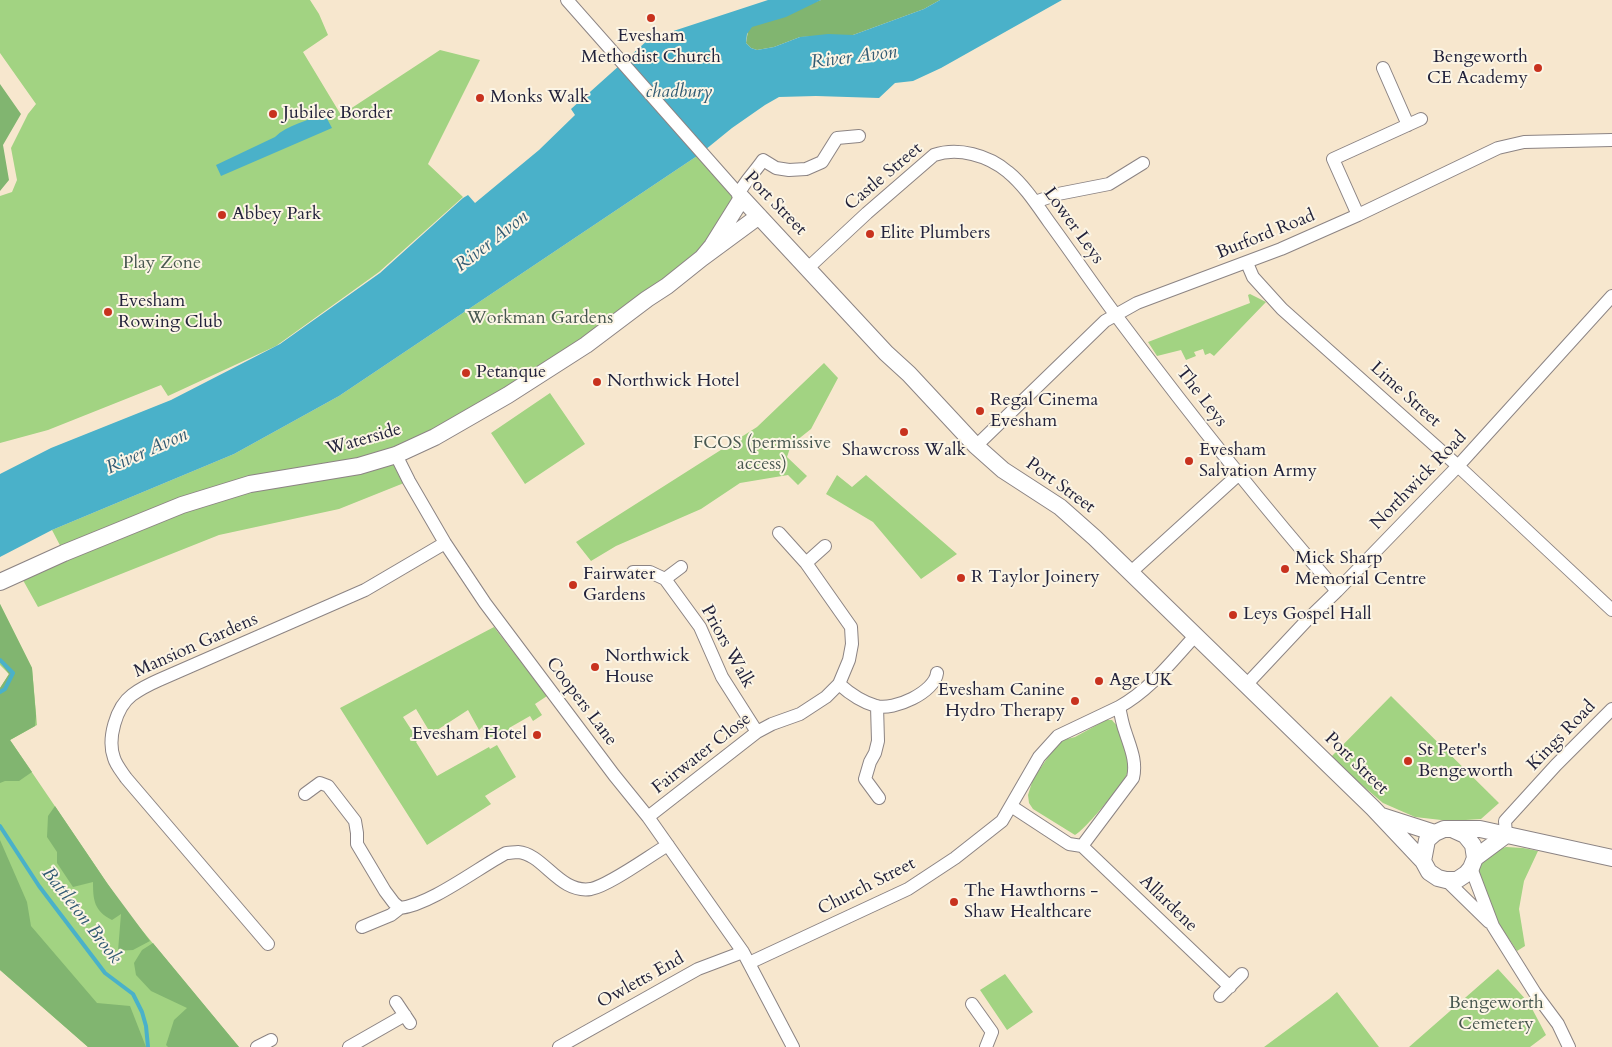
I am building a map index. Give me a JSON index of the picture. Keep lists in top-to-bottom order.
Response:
{
  "streets": {
    "main road": ["Port Street", "Waterside"],
    "street": [
      "Castle Street",
      "Lower Leys",
      "Burford Road",
      "Lime Street",
      "The Leys",
      "Northwick Road",
      "Mansion Gardens",
      "Priors Walk",
      "Coopers Lane",
      "Kings Road",
      "Fairwater Close",
      "Church Street",
      "Allardene",
      "Owletts End"
    ]
  },
  "crossings": [
    ["Castle Street", "Port Street"],
    ["Castle Street", "Lower Leys"],
    ["Port Street", "Burford Road"],
    ["Port Street", "Waterside"],
    ["Port Street", "Northwick Road"],
    ["Port Street", "Church Street"],
    ["Lower Leys", "Burford Road"],
    ["Lower Leys", "The Leys"],
    ["Burford Road", "Lime Street"],
    ["Burford Road", "The Leys"],
    ["Lime Street", "Northwick Road"],
    ["The Leys", "Northwick Road"],
    ["Waterside", "Coopers Lane"],
    ["Mansion Gardens", "Coopers Lane"],
    ["Priors Walk", "Fairwater Close"],
    ["Coopers Lane", "Fairwater Close"],
    ["Coopers Lane", "Church Street"],
    ["Coopers Lane", "Owletts End"]
  ],
  "water": ["River Avon", "chadbury", "Battleton Brook"],
  "parks": [
    "Play Zone",
    "Workman Gardens",
    "FCOS (permissive access)",
    "Bengeworth Cemetery"
  ],
  "places": [
    "Evesham Methodist Church",
    "Bengeworth CE Academy",
    "Monks Walk",
    "Jubilee Border",
    "Abbey Park",
    "Elite Plumbers",
    "Evesham Rowing Club",
    "Petanque",
    "Northwick Hotel",
    "Regal Cinema Evesham",
    "Shawcross Walk",
    "Evesham Salvation Army",
    "Mick Sharp Memorial Centre",
    "R Taylor Joinery",
    "Fairwater Gardens",
    "Leys Gospel Hall",
    "Northwick House",
    "Age UK",
    "Evesham Canine Hydro Therapy",
    "Evesham Hotel",
    "St Peter's Bengeworth",
    "The Hawthorns - Shaw Healthcare"
  ]
}
